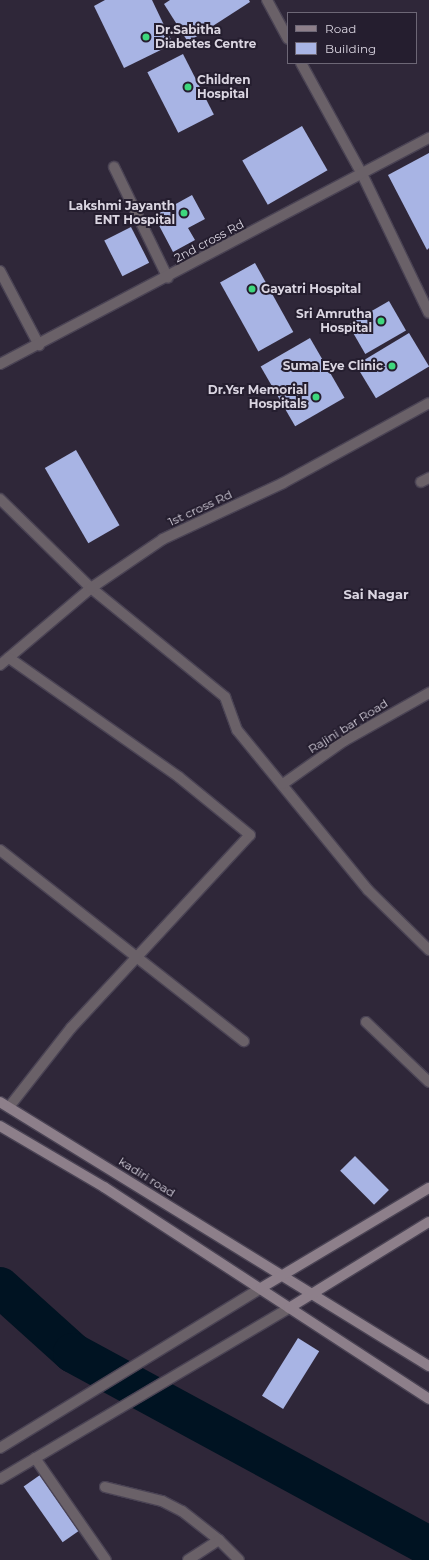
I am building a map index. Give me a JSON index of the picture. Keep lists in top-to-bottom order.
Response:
{
  "streets": {
    "main road": ["kadiri road"],
    "street": ["2nd cross Rd", "1st cross Rd", "Rajini bar Road"]
  },
  "districts": ["Sai Nagar"],
  "places": [
    "Dr.Sabitha Diabetes Centre",
    "Children Hospital",
    "Lakshmi Jayanth ENT Hospital",
    "Gayatri Hospital",
    "Sri Amrutha Hospital",
    "Suma Eye Clinic",
    "Dr.Ysr Memorial Hospitals"
  ],
  "legend": ["Road", "Building"]
}
